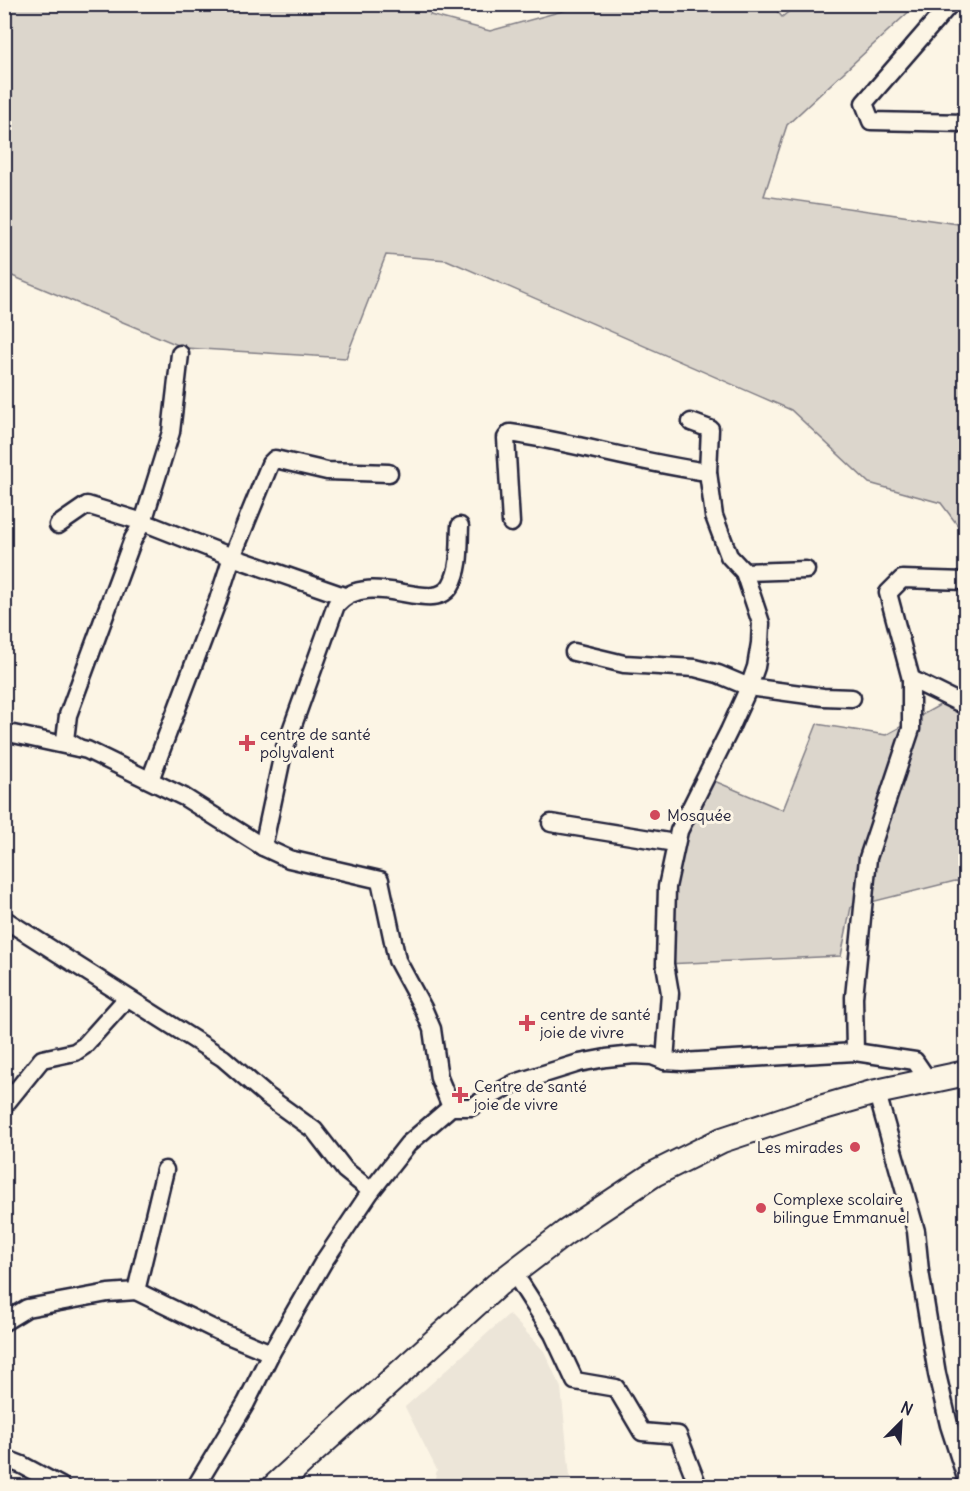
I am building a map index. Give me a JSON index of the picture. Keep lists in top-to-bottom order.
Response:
{
  "places": {
    "health": ["centre de santé polyvalent", "centre de santé joie de vivre", "Centre de santé joie de vivre"],
    "other": ["Mosquée", "Les mirades", "Complexe scolaire bilingue Emmanuel"]
  },
  "north": "top right"
}
